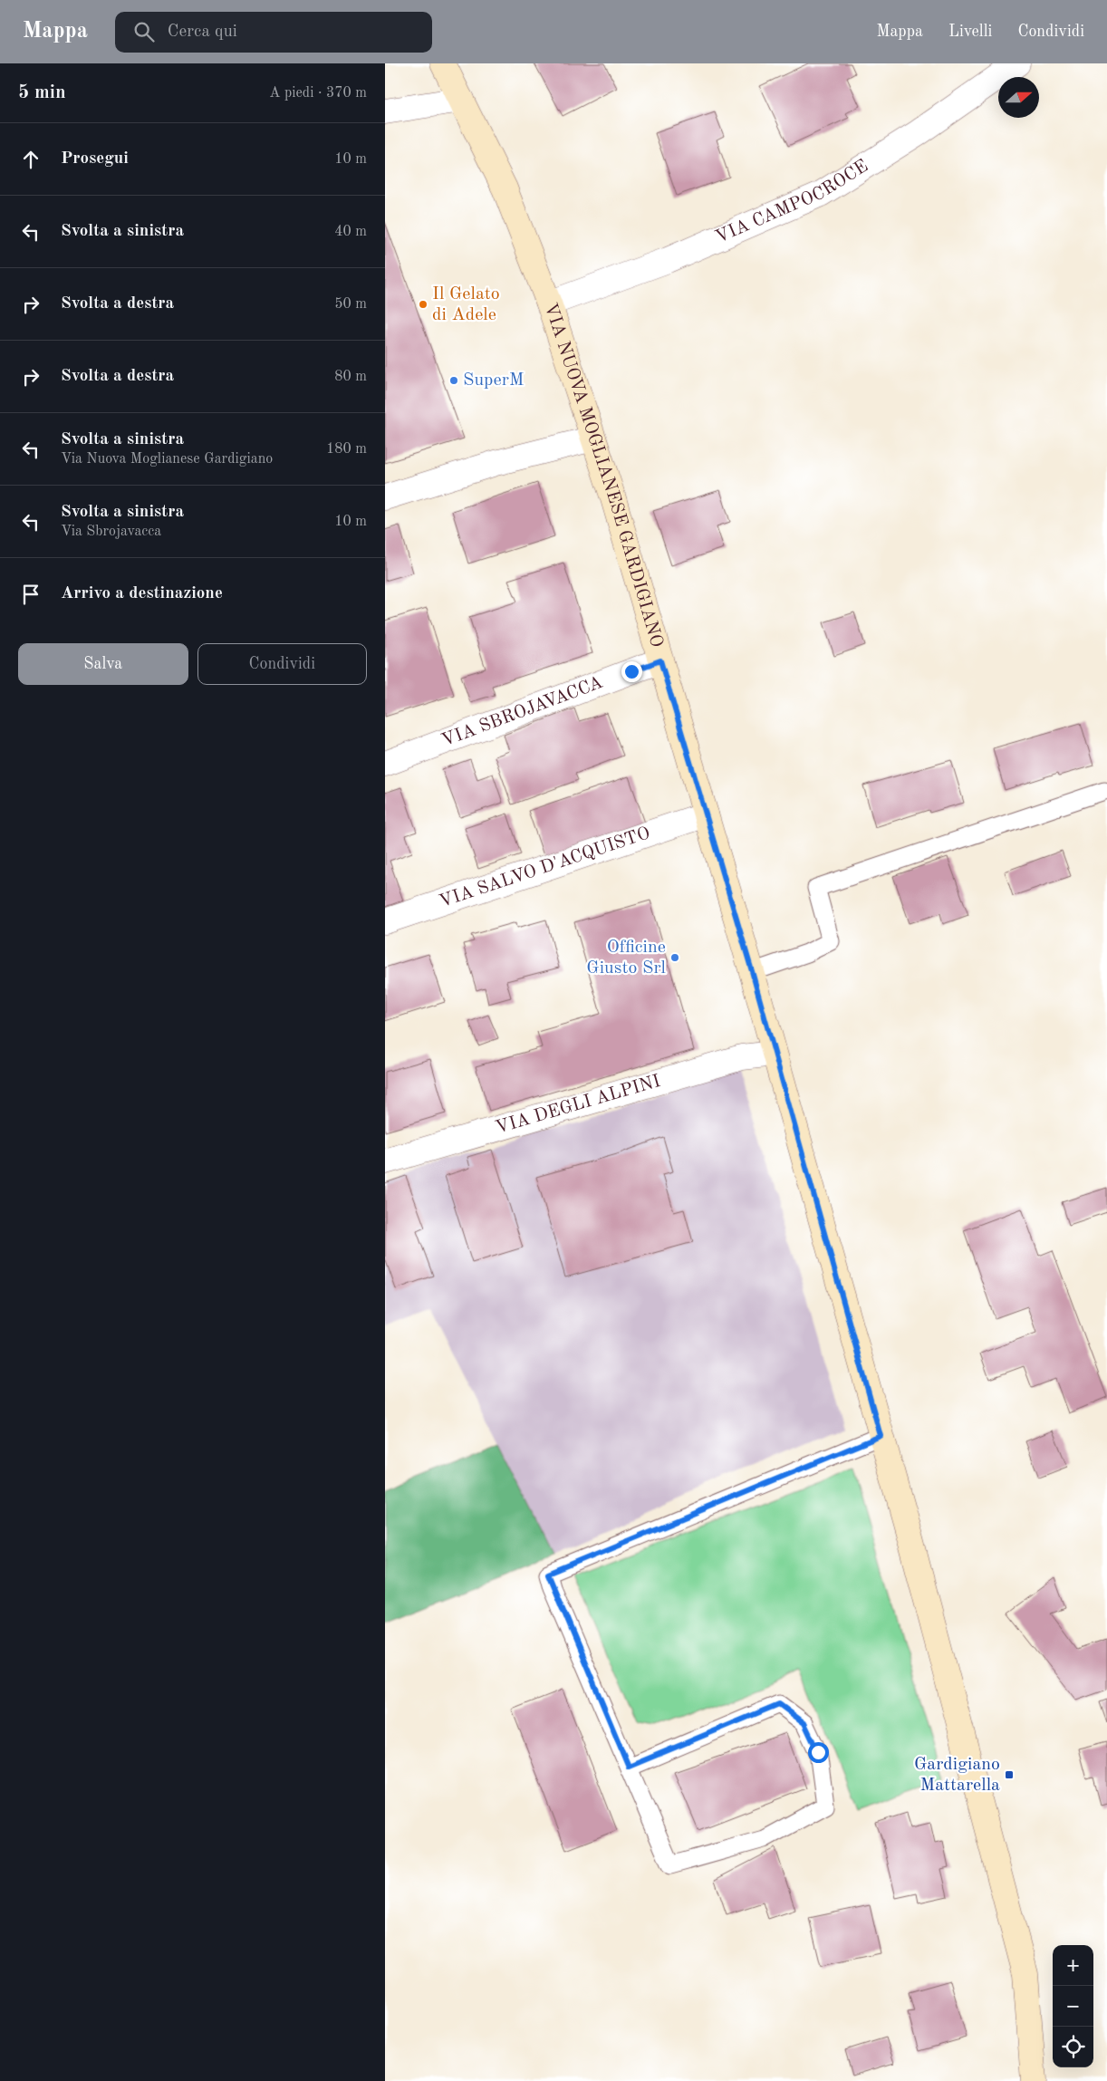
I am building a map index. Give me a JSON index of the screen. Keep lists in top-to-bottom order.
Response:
{
  "streets": {
    "main road": ["VIA NUOVA MOGLIANESE GARDIGIANO"],
    "street": [
      "VIA CAMPOCROCE",
      "VIA SBROJAVACCA",
      "VIA SALVO D'ACQUISTO",
      "VIA DEGLI ALPINI"
    ]
  },
  "crossings": [
    ["VIA CAMPOCROCE", "VIA NUOVA MOGLIANESE GARDIGIANO"],
    ["VIA NUOVA MOGLIANESE GARDIGIANO", "VIA SBROJAVACCA"],
    ["VIA NUOVA MOGLIANESE GARDIGIANO", "VIA SALVO D'ACQUISTO"],
    ["VIA NUOVA MOGLIANESE GARDIGIANO", "VIA DEGLI ALPINI"]
  ],
  "places": {
    "other": ["Il Gelato di Adele", "SuperM", "Officine Giusto Srl"],
    "transit": ["Gardigiano Mattarella"]
  },
  "north": "right",
  "page": {
    "header": "Mappa",
    "search": "Cerca qui",
    "nav": ["Mappa", "Livelli", "Condividi"],
    "heading": ["5 min", "A piedi · 370 m"],
    "list": [
      ["Prosegui", "10 m"],
      ["Svolta a sinistra", "40 m"],
      ["Svolta a destra", "50 m"],
      ["Svolta a destra", "80 m"],
      ["Svolta a sinistra", "Via Nuova Moglianese Gardigiano", "180 m"],
      ["Svolta a sinistra", "Via Sbrojavacca", "10 m"],
      "Arrivo a destinazione"
    ],
    "buttons": ["Salva", "Condividi"],
    "map_buttons": ["+", "−"]
  }
}
